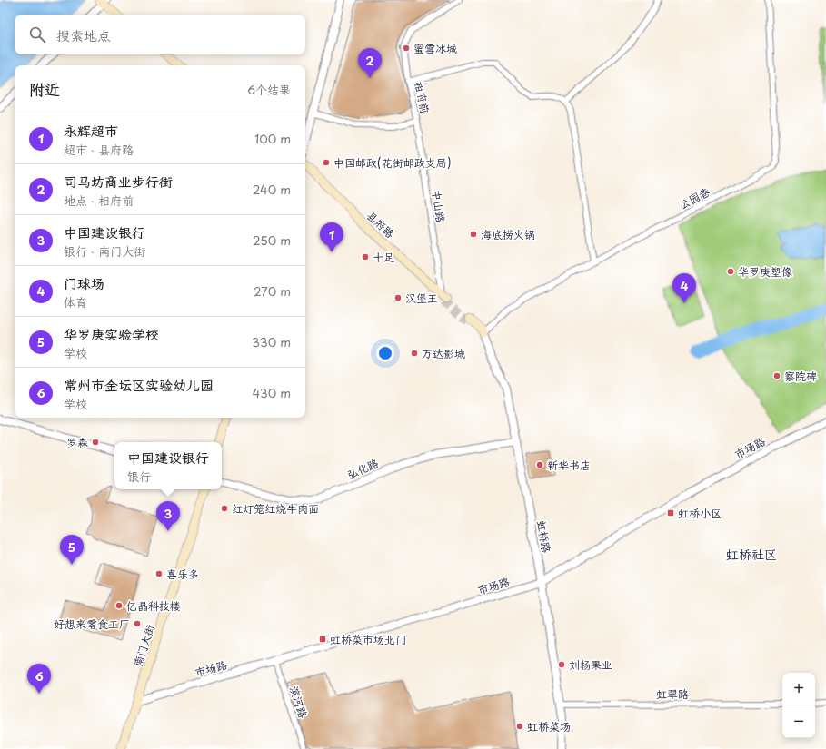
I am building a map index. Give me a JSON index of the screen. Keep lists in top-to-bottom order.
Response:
{
  "streets": {
    "main road": ["县府路", "南门大街"],
    "street": [
      "相府前",
      "公园巷",
      "中山路",
      "市场路",
      "弘化路",
      "虹桥路",
      "虹翠路",
      "滨河路"
    ]
  },
  "crossings": [
    ["相府前", "中山路"],
    ["公园巷", "虹桥路"],
    ["中山路", "县府路"],
    ["市场路", "虹桥路"],
    ["市场路", "南门大街"],
    ["市场路", "滨河路"],
    ["弘化路", "虹桥路"],
    ["虹桥路", "虹翠路"]
  ],
  "districts": ["虹桥社区"],
  "places": {
    "other": [
      "蜜雪冰城",
      "中国邮政(花街邮政支局)",
      "海底捞火锅",
      "十足",
      "华罗庚塑像",
      "汉堡王",
      "万达影城",
      "察院碑",
      "罗森",
      "新华书店",
      "红灯笼红烧牛肉面",
      "喜乐多",
      "亿晶科技楼",
      "好想来零食工厂",
      "刘杨果业",
      "虹桥菜场"
    ],
    "transit": ["虹桥小区", "虹桥菜市场北门"]
  },
  "page": {
    "search": "搜索地点",
    "pins": [
      "2",
      "1",
      "4",
      "3",
      "5",
      "6"
    ],
    "heading": ["附近", "6个结果"],
    "list": [
      {
        "mark": "1",
        "name": "永辉超市",
        "note": "超市 · 县府路",
        "value": "100 m"
      },
      {
        "mark": "2",
        "name": "司马坊商业步行街",
        "note": "地点 · 相府前",
        "value": "240 m"
      },
      {
        "mark": "3",
        "name": "中国建设银行",
        "note": "银行 · 南门大街",
        "value": "250 m"
      },
      {
        "mark": "4",
        "name": "门球场",
        "note": "体育",
        "value": "270 m"
      },
      {
        "mark": "5",
        "name": "华罗庚实验学校",
        "note": "学校",
        "value": "330 m"
      },
      {
        "mark": "6",
        "name": "常州市金坛区实验幼儿园",
        "note": "学校",
        "value": "430 m"
      }
    ],
    "popup": ["中国建设银行", "银行"],
    "map_buttons": ["+", "−"]
  }
}
